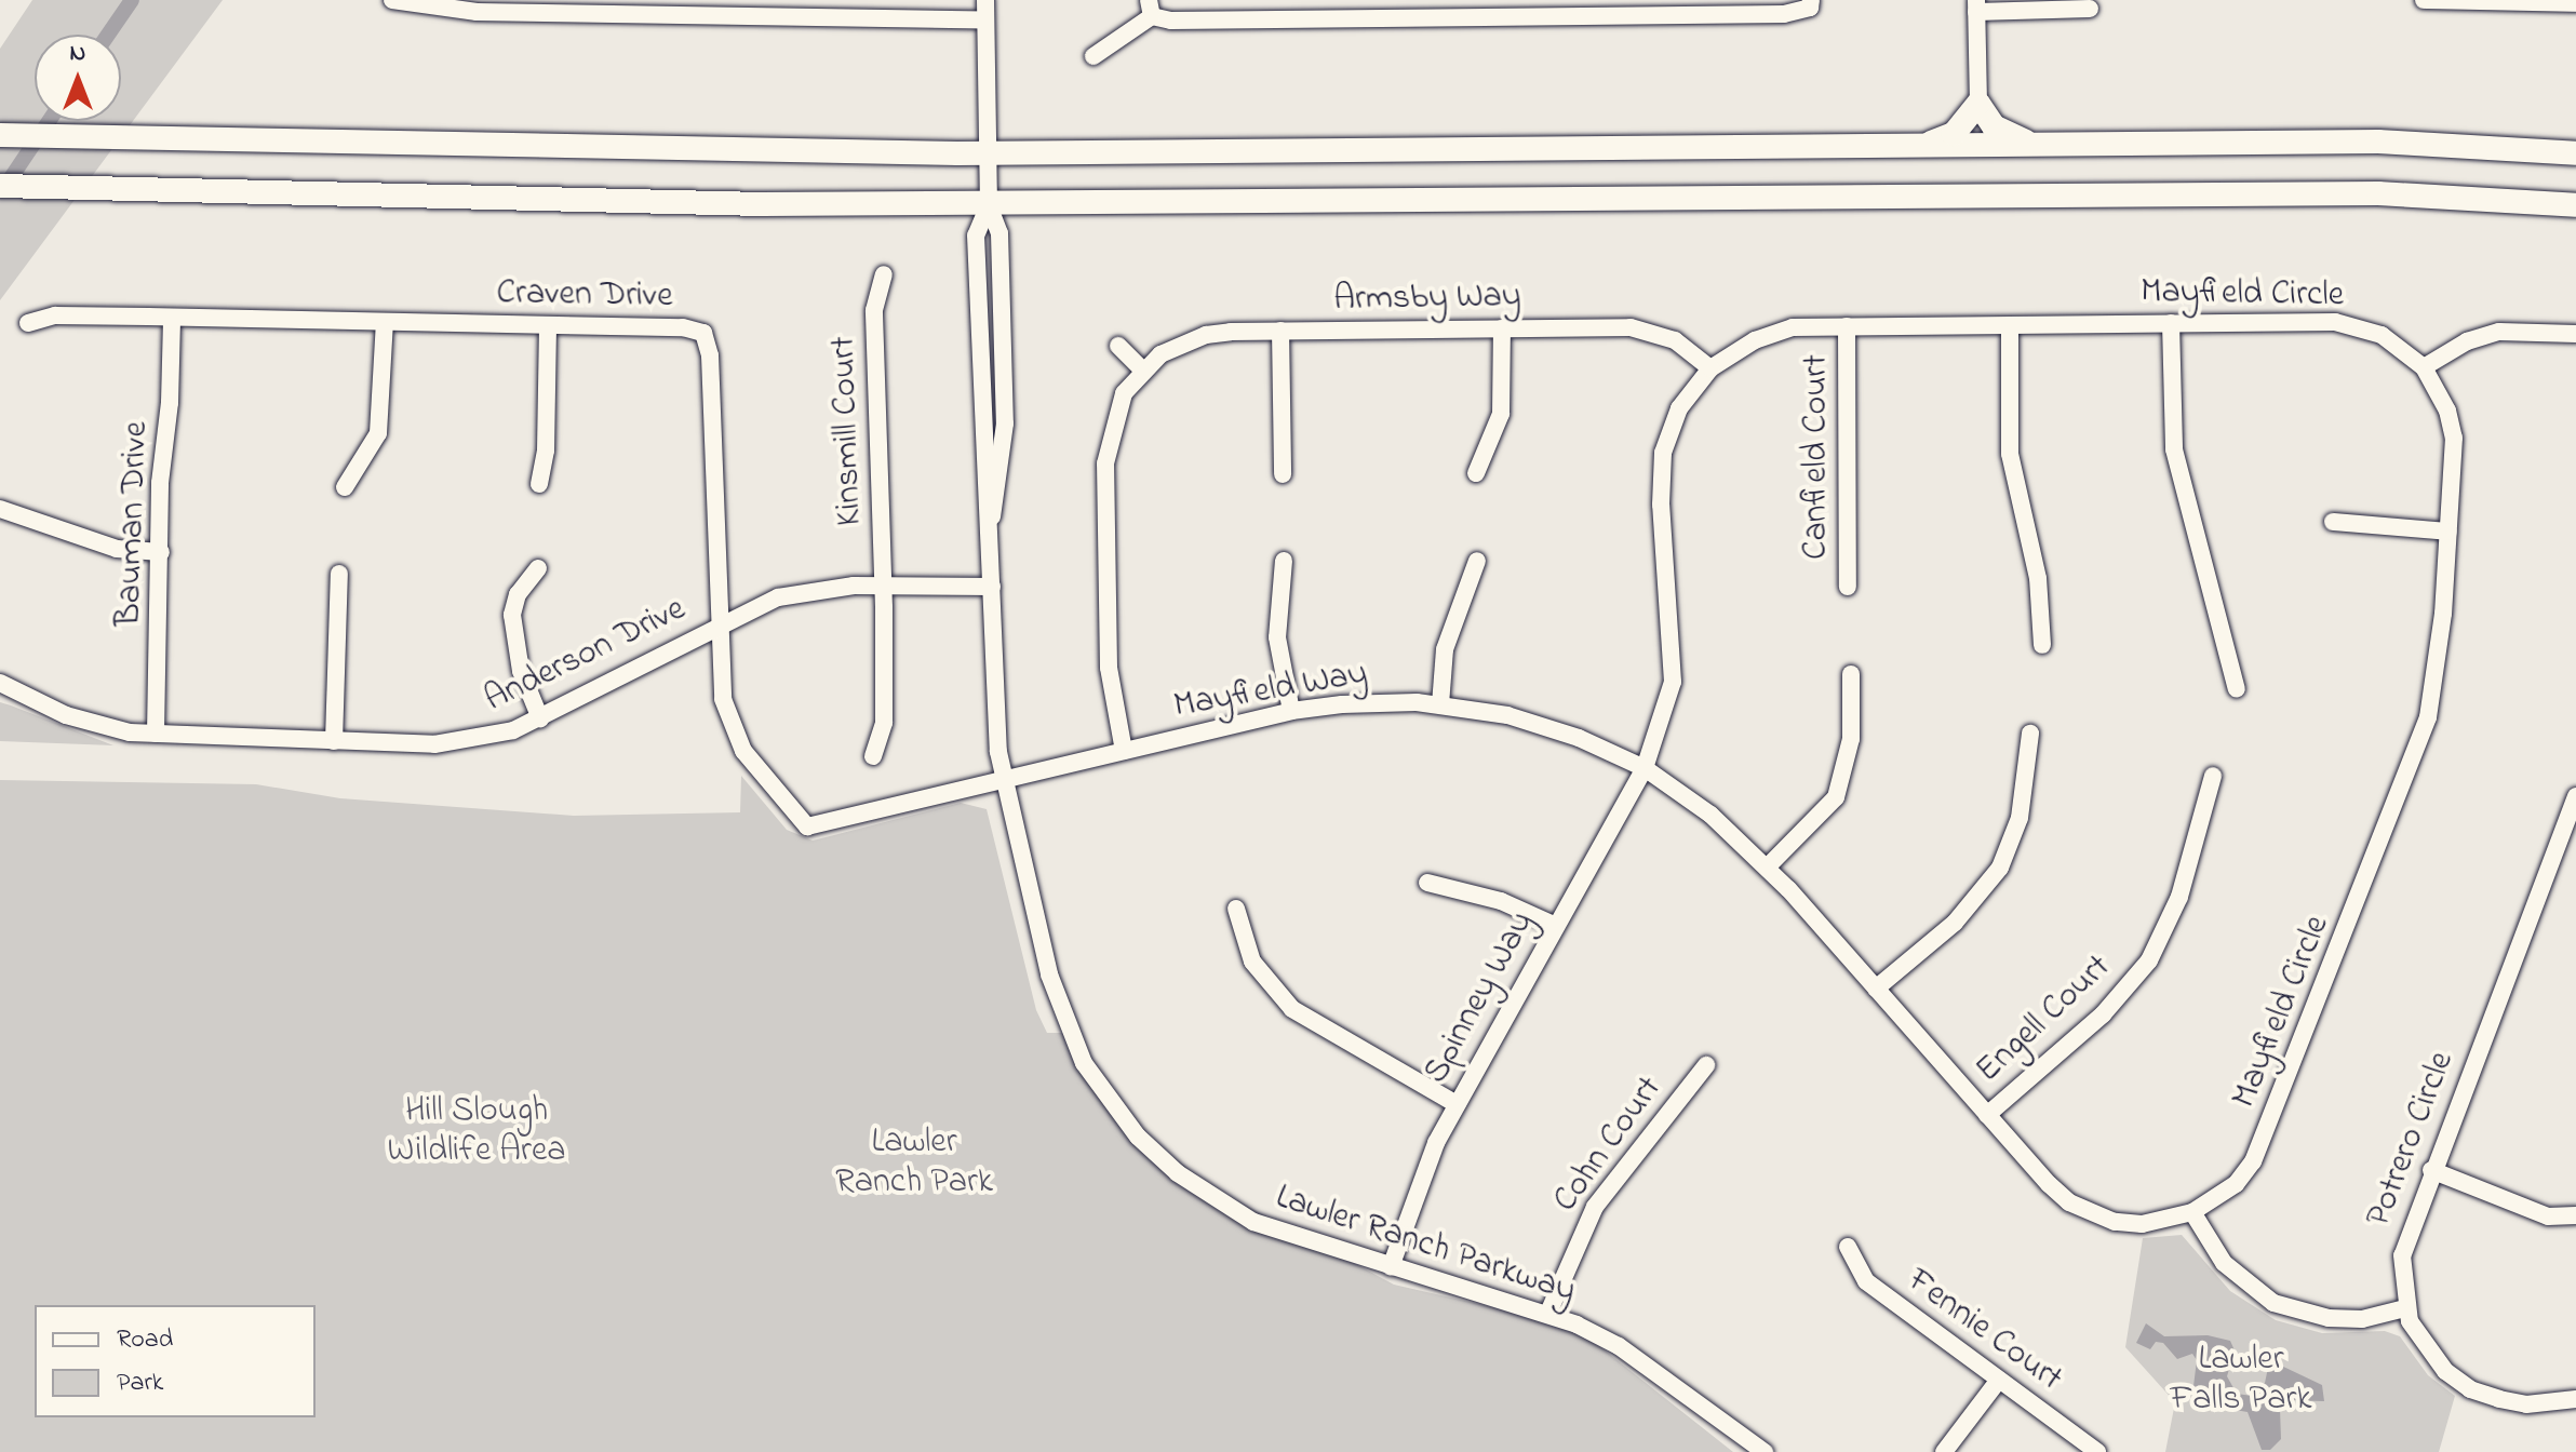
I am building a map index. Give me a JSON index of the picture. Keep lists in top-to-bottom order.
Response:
{
  "streets": {
    "street": [
      "Mayfield Circle",
      "Craven Drive",
      "Armsby Way",
      "Kinsmill Court",
      "Canfield Court",
      "Bauman Drive",
      "Anderson Drive",
      "Mayfield Way",
      "Spinney Way",
      "Engell Court",
      "Potrero Circle",
      "Cohn Court",
      "Lawler Ranch Parkway",
      "Fennie Court"
    ]
  },
  "crossings": [
    ["Mayfield Circle", "Armsby Way"],
    ["Mayfield Circle", "Canfield Court"],
    ["Mayfield Circle", "Mayfield Way"],
    ["Mayfield Circle", "Spinney Way"],
    ["Mayfield Circle", "Engell Court"],
    ["Craven Drive", "Bauman Drive"],
    ["Craven Drive", "Anderson Drive"],
    ["Craven Drive", "Mayfield Way"],
    ["Armsby Way", "Mayfield Way"],
    ["Kinsmill Court", "Anderson Drive"],
    ["Bauman Drive", "Anderson Drive"],
    ["Anderson Drive", "Mayfield Way"],
    ["Anderson Drive", "Lawler Ranch Parkway"],
    ["Mayfield Way", "Spinney Way"],
    ["Mayfield Way", "Lawler Ranch Parkway"],
    ["Spinney Way", "Lawler Ranch Parkway"],
    ["Cohn Court", "Lawler Ranch Parkway"]
  ],
  "parks": ["Hill Slough Wildlife Area", "Lawler Ranch Park", "Lawler Falls Park"],
  "legend": ["Road", "Park"],
  "north": "top"
}
